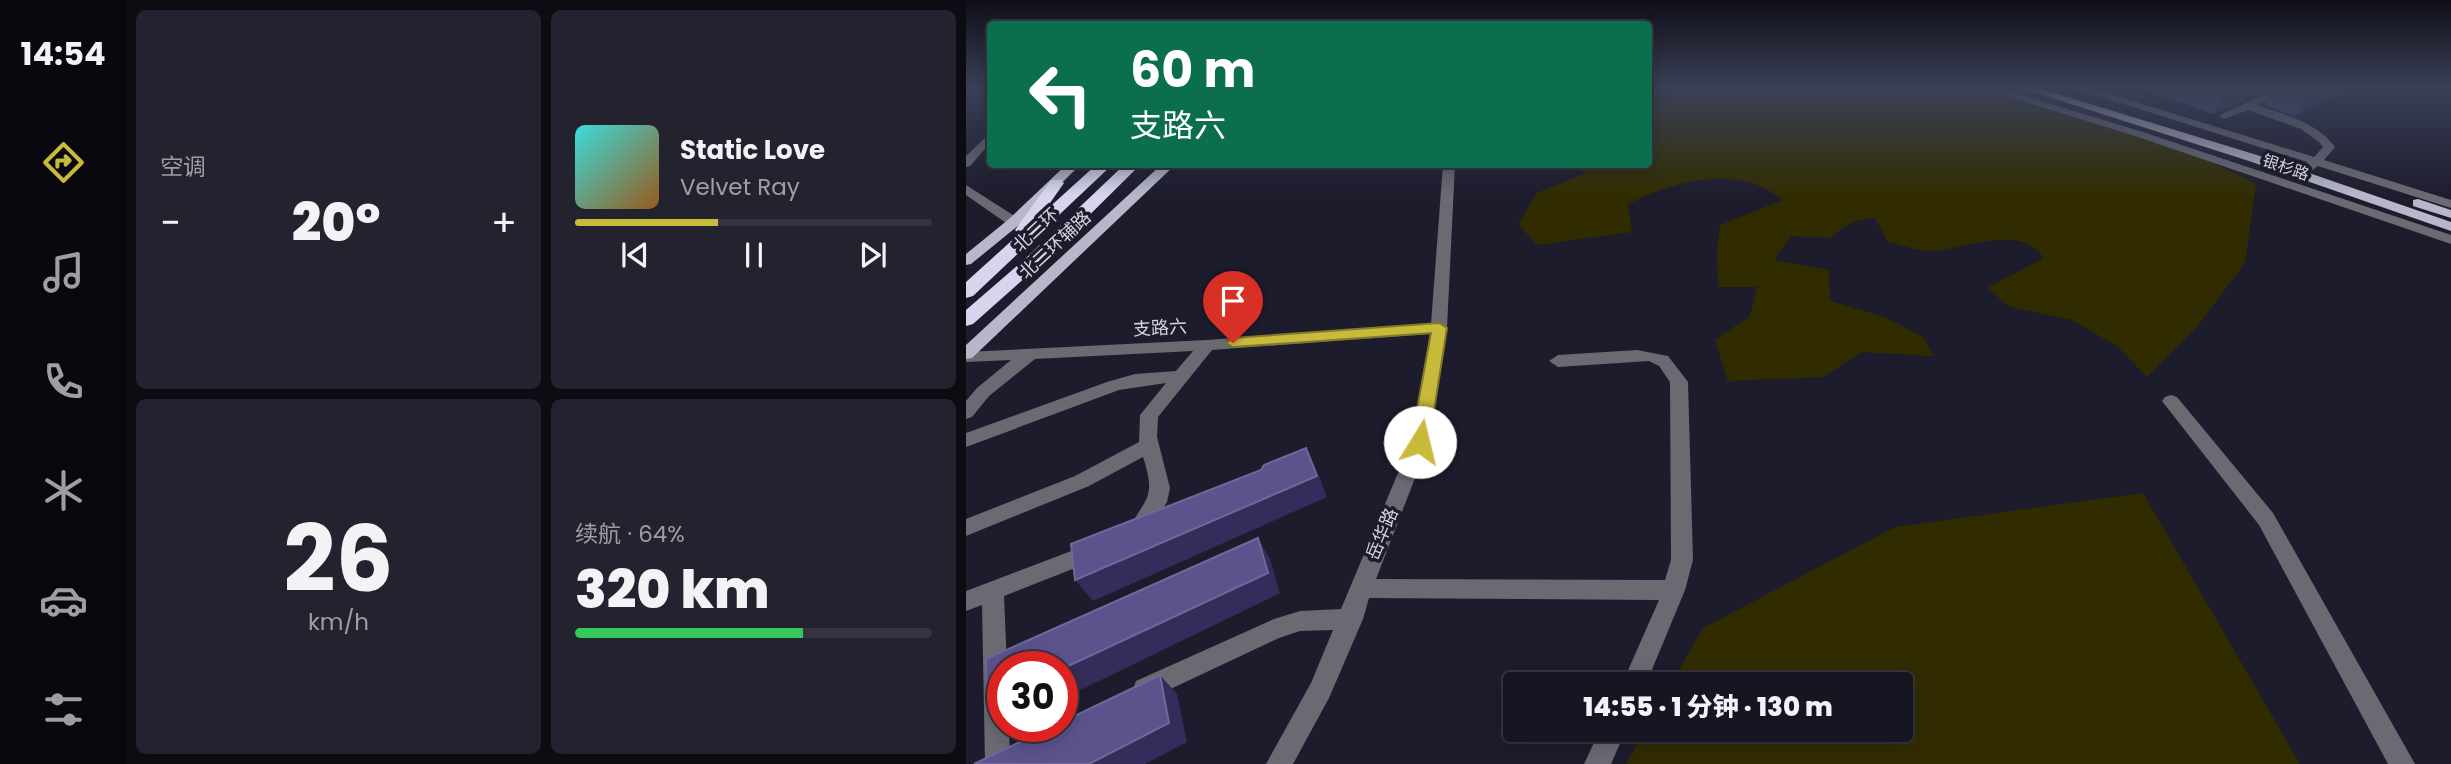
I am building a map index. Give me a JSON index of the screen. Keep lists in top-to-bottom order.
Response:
{
  "streets": {
    "highway": ["北二环"],
    "main road": ["银杉路", "北二环辅路"],
    "street": ["支路六", "岳华路"]
  },
  "crossings": [
    ["北二环辅路", "支路六"],
    ["支路六", "岳华路"]
  ],
  "page": {
    "tabs": "14:54",
    "tile": [
      "空调",
      ["26", "km/h"],
      ["续航 · 64%", "320 km"]
    ],
    "turn": ["60 m", "支路六"],
    "song": ["Static Love", "Velvet Ray"],
    "heat": ["−", "20°", "+"],
    "limit": "30",
    "trip": "14:55 · 1 分钟 · 130 m"
  }
}
